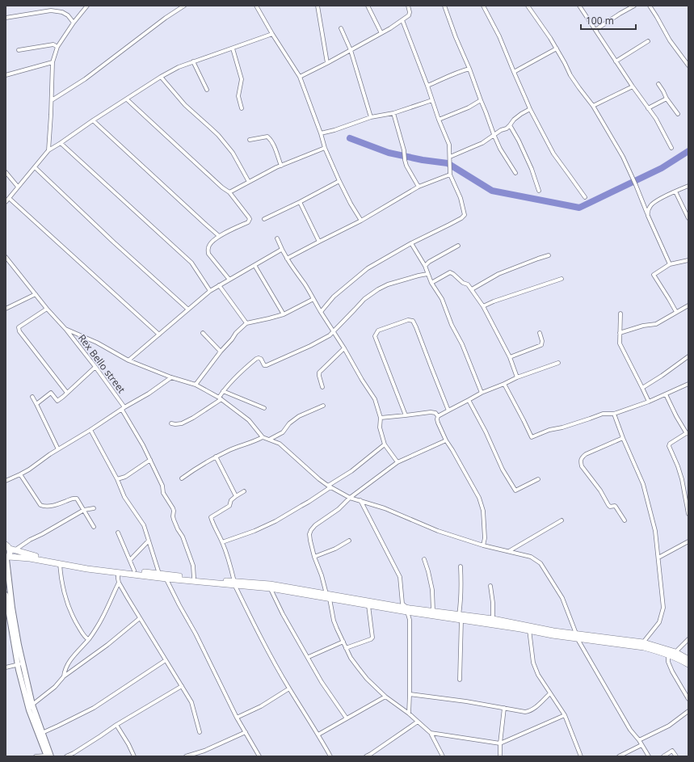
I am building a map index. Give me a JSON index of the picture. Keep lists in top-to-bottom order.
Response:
{
  "streets": {
    "street": ["Rex Bello street"]
  },
  "scale_bar": "100 m"
}
